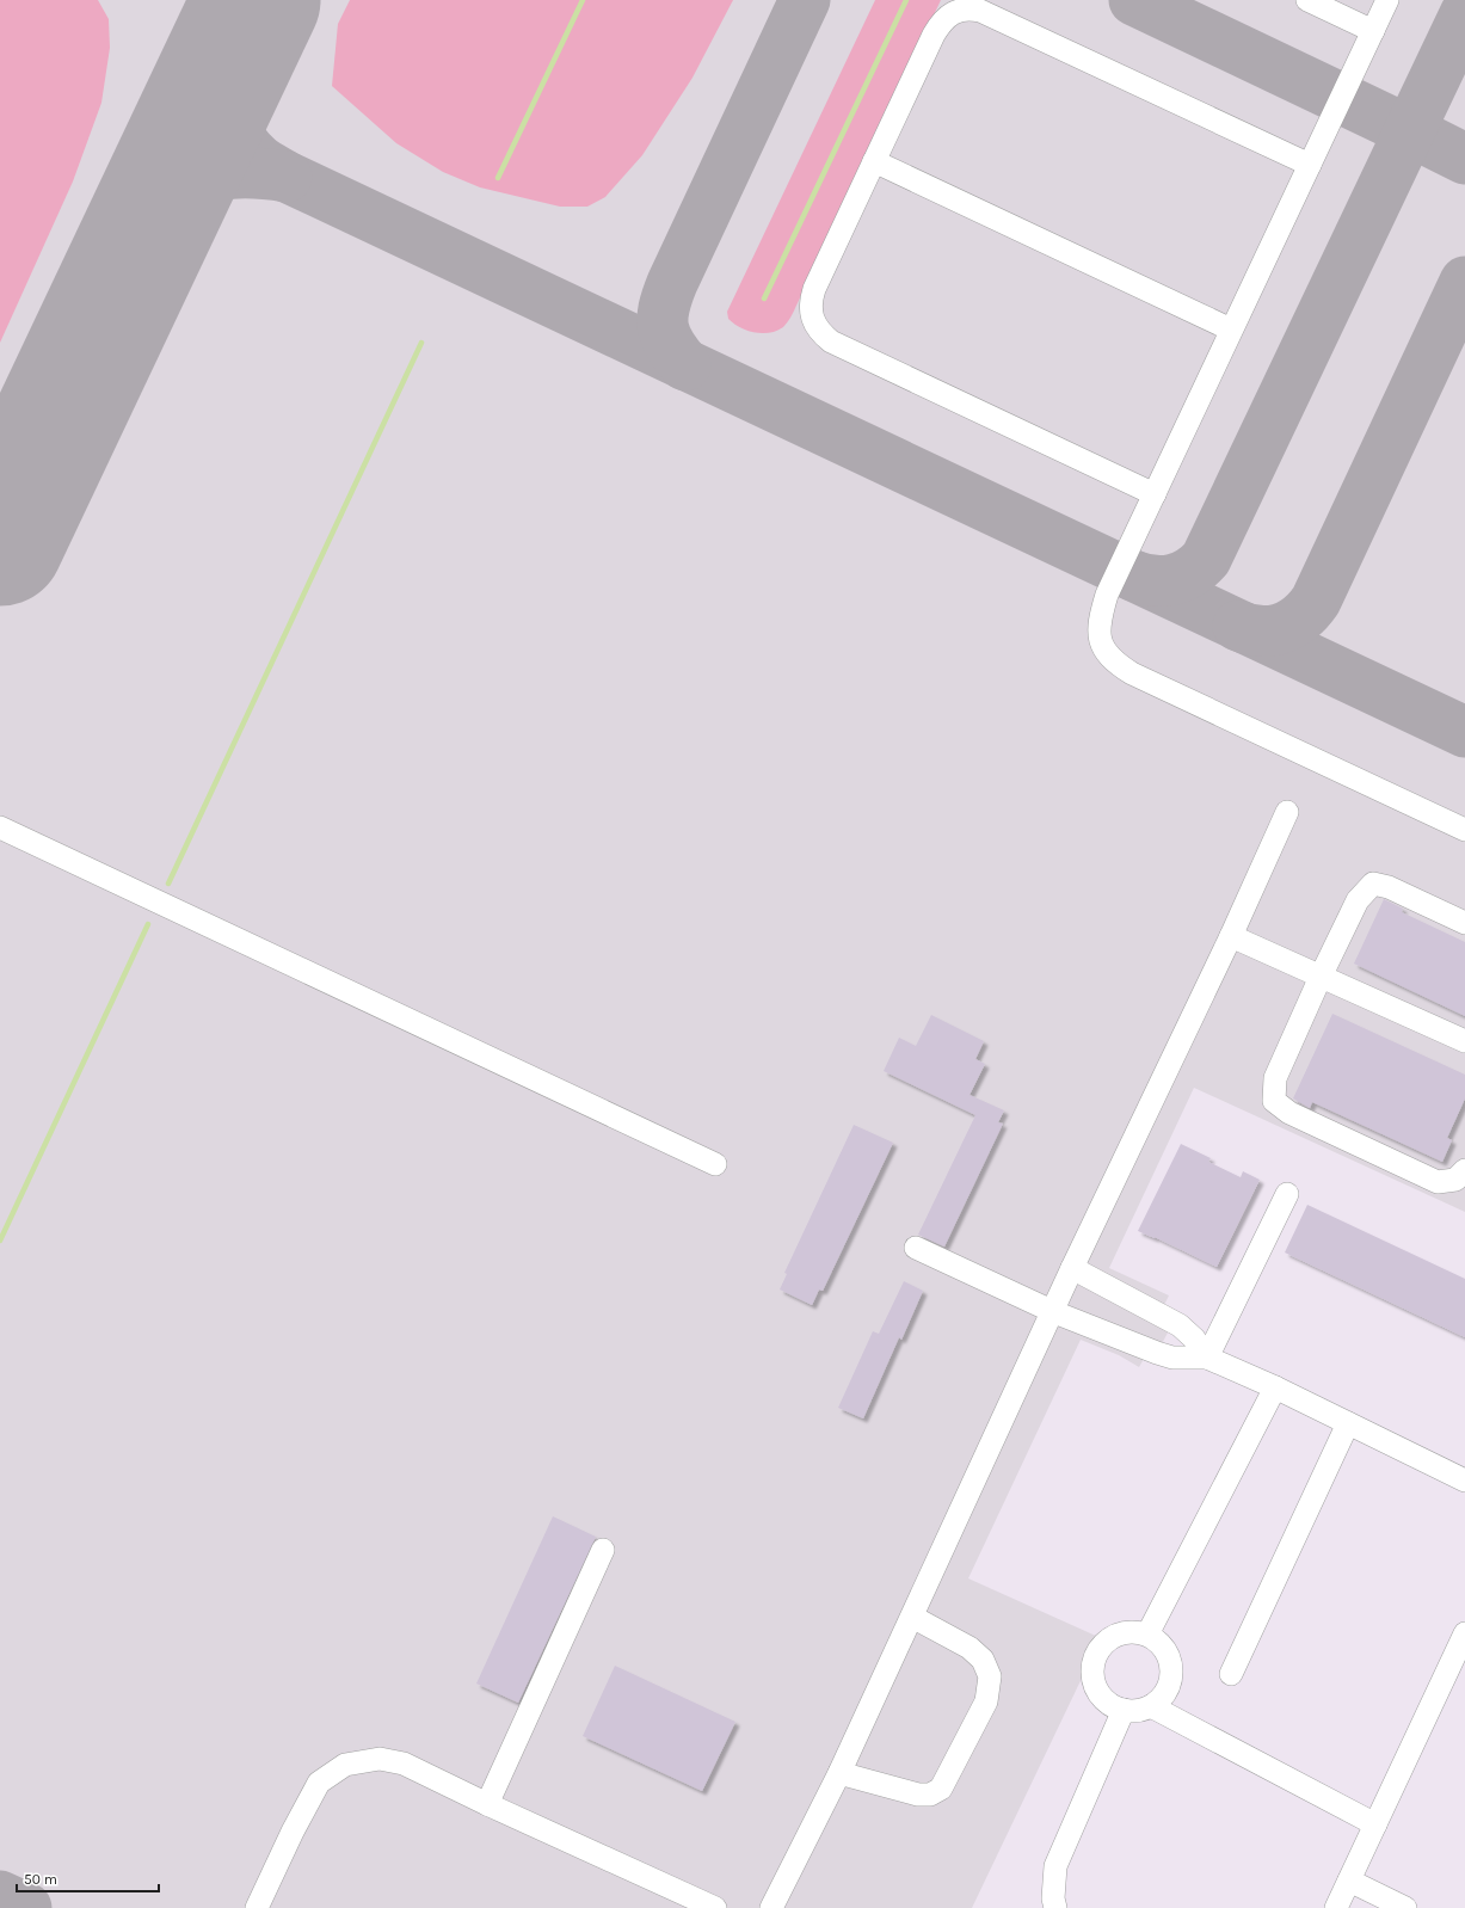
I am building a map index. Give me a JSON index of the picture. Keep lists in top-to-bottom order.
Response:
{
  "scale_bar": "50 m"
}
